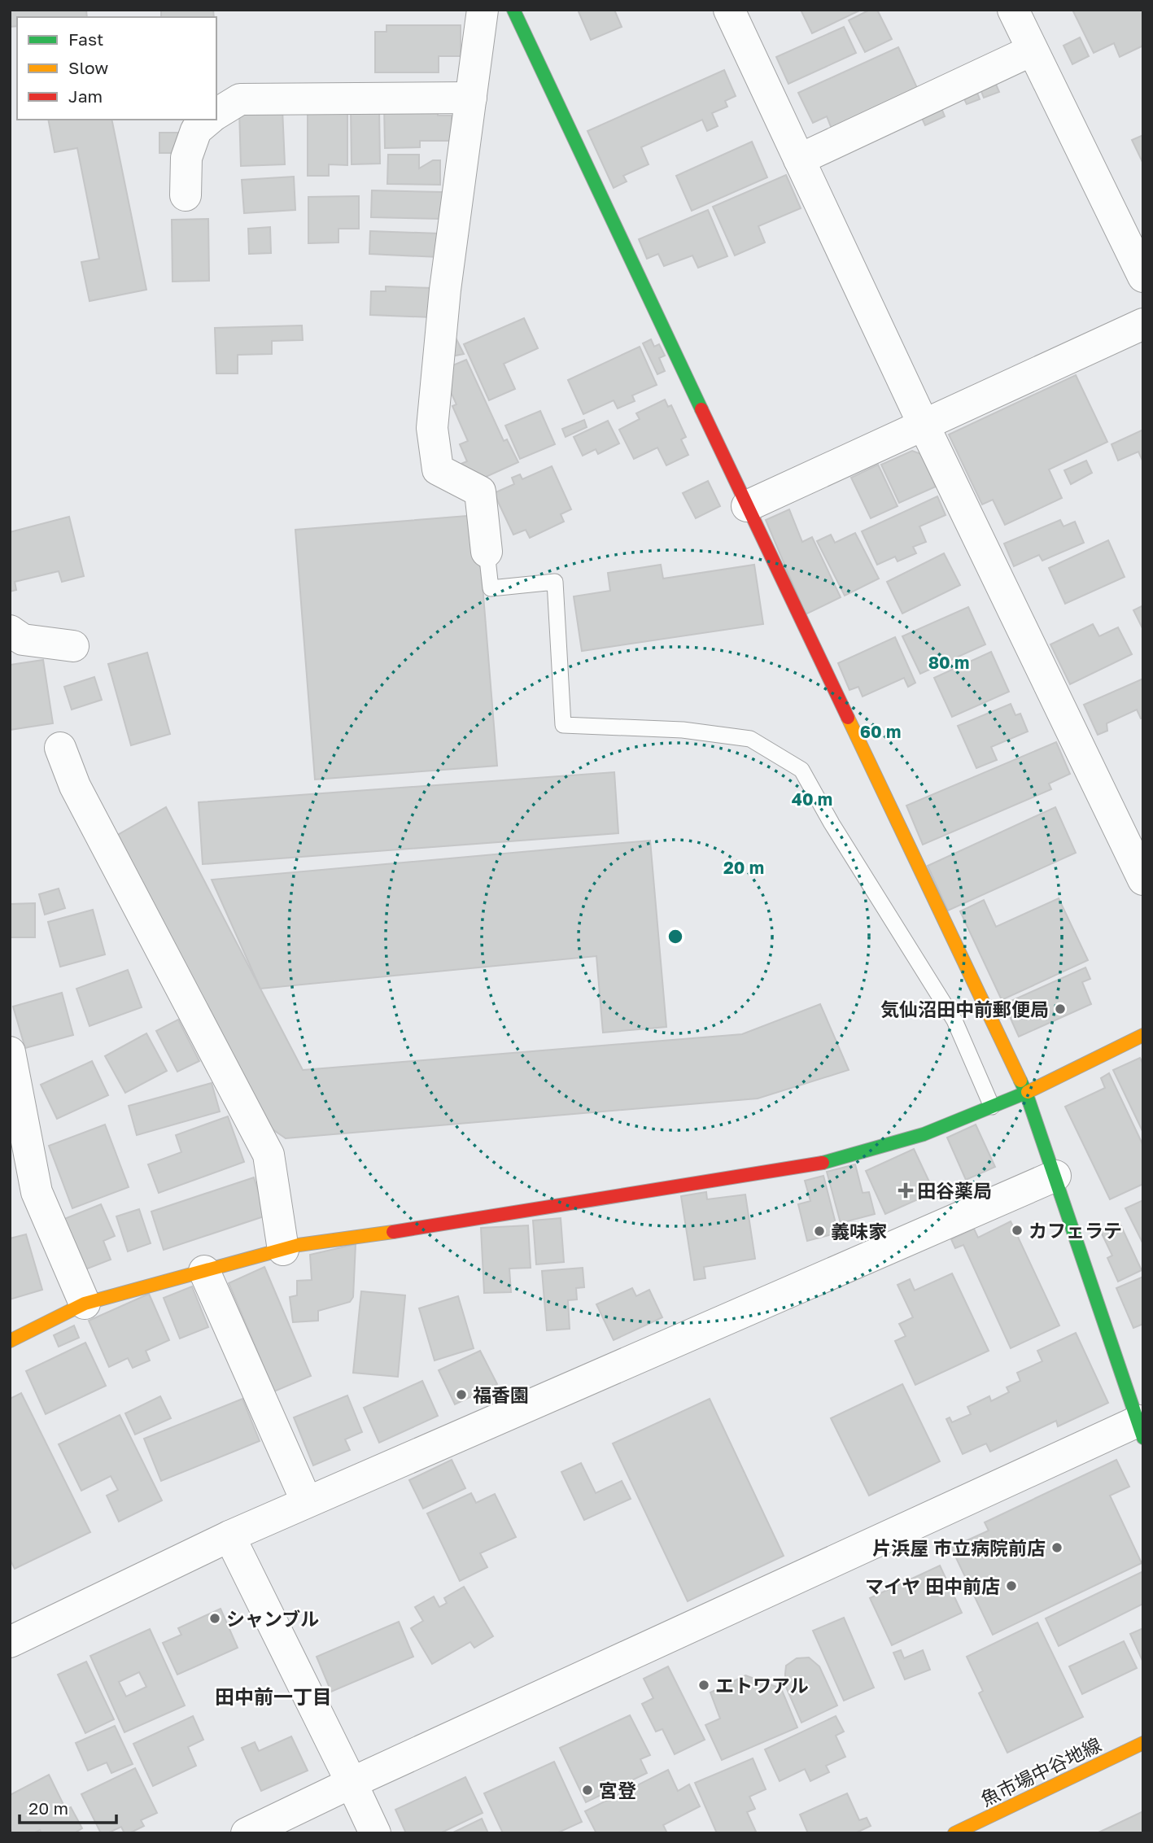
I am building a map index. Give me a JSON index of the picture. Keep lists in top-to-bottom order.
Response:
{
  "streets": {
    "street": ["魚市場中谷地線"]
  },
  "districts": ["田中前一丁目"],
  "places": {
    "other": [
      "気仙沼田中前郵便局",
      "カフェラテ",
      "義味家",
      "福香園",
      "片浜屋 市立病院前店",
      "マイヤ 田中前店",
      "シャンブル",
      "エトワアル",
      "宮登"
    ],
    "health": ["田谷薬局"]
  },
  "legend": ["Fast", "Slow", "Jam"],
  "scale_bar": "20 m",
  "rings": [
    "80 m",
    "60 m",
    "40 m",
    "20 m"
  ]
}
